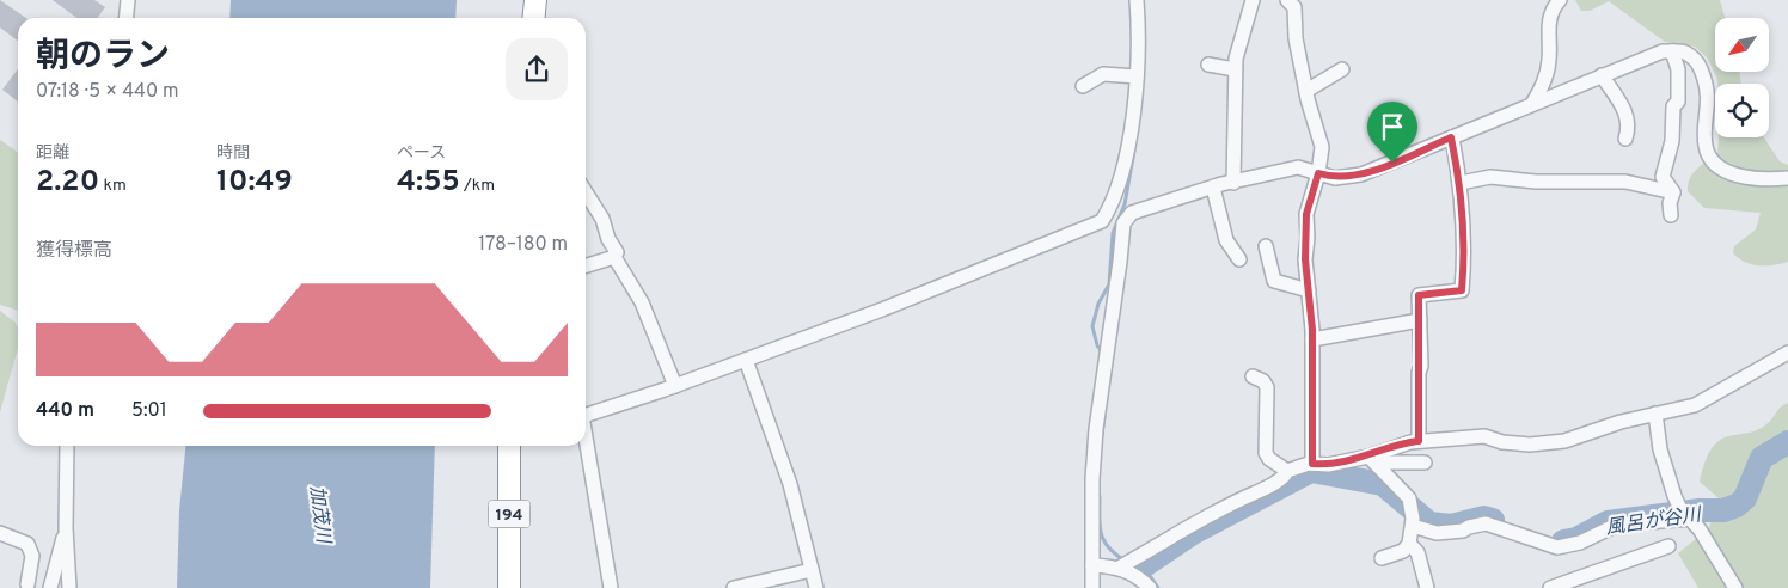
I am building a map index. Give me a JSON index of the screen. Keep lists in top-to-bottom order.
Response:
{
  "streets": {
    "highway": ["194"]
  },
  "water": ["加茂川", "風呂が谷川"],
  "north": "bottom left",
  "page": {
    "heading": ["朝のラン", "07:18 · 5 × 440 m"],
    "stats": [
      ["距離", "2.20 km"],
      ["時間", "10:49"],
      ["ペース", "4:55 /km"]
    ],
    "chart": ["獲得標高", "178–180 m"],
    "list": [
      {
        "name": "440 m",
        "note": "5:01"
      }
    ]
  }
}
